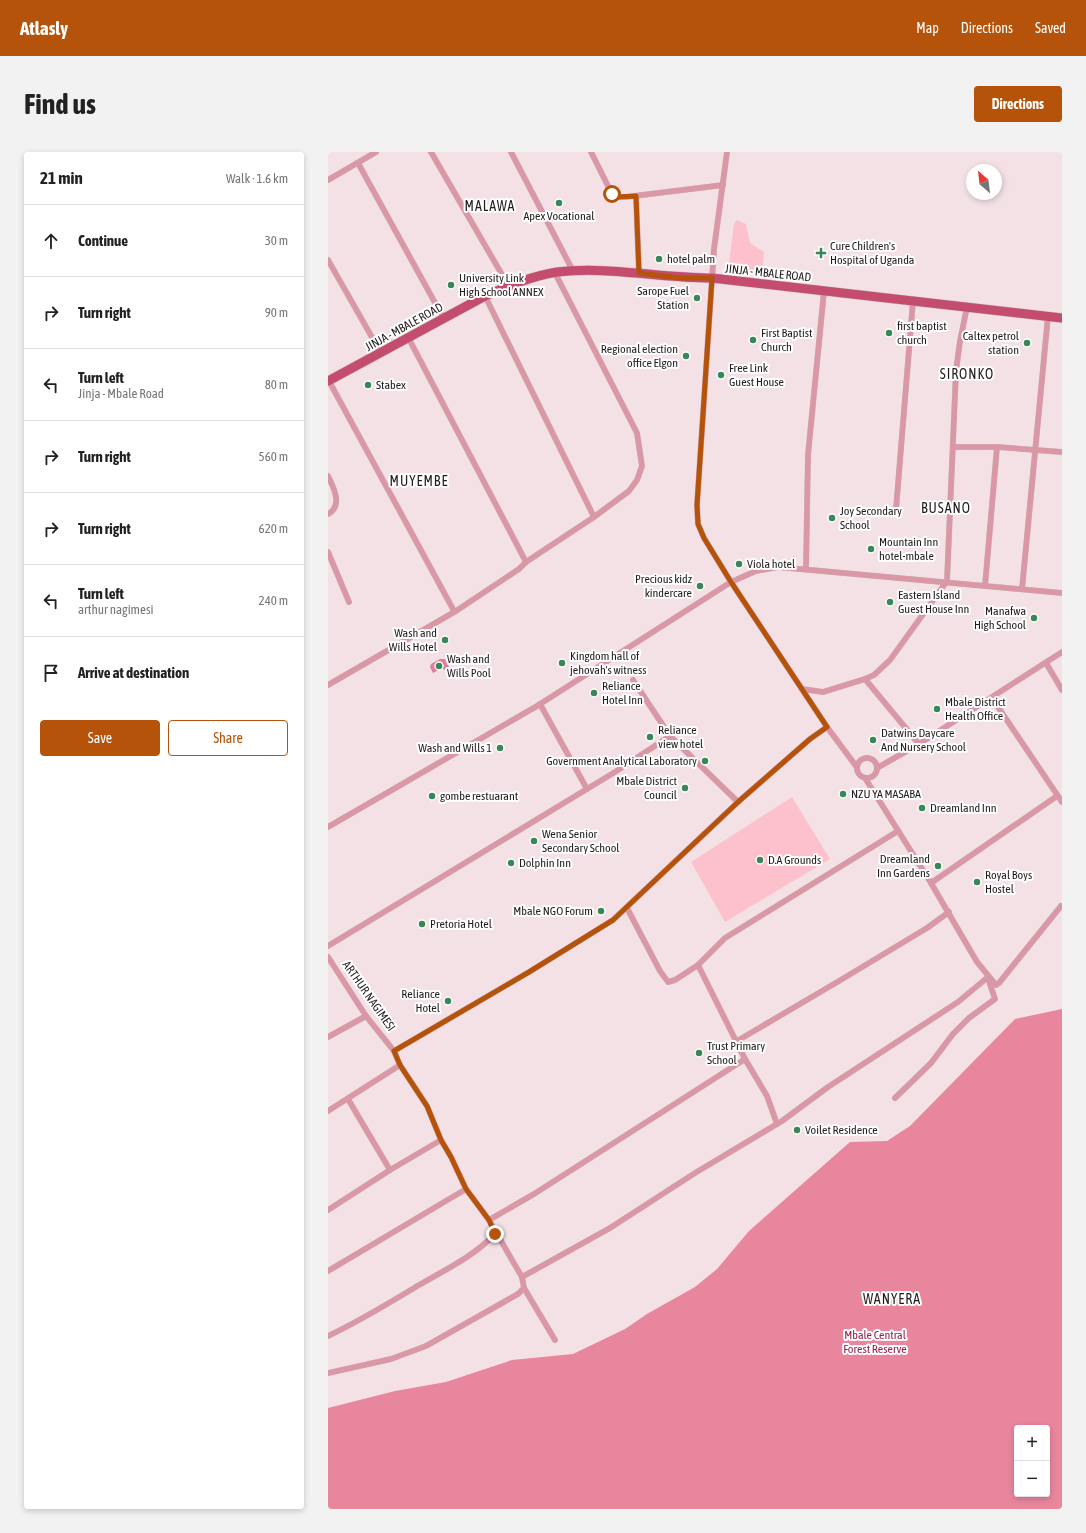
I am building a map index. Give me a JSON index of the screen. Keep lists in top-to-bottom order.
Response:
{
  "streets": {
    "main road": ["JINJA - MBALE ROAD"],
    "street": ["ARTHUR NAGIMESI"]
  },
  "districts": [
    "MALAWA",
    "SIRONKO",
    "MUYEMBE",
    "BUSANO",
    "WANYERA"
  ],
  "parks": ["Mbale Central Forest Reserve"],
  "places": {
    "other": [
      "Apex Vocational",
      "hotel palm",
      "University Link High School ANNEX",
      "Sarope Fuel Station",
      "first baptist church",
      "First Baptist Church",
      "Caltex petrol station",
      "Regional election office Elgon",
      "Free Link Guest House",
      "Stabex",
      "Joy Secondary School",
      "Mountain Inn hotel-mbale",
      "Viola hotel",
      "Precious kidz kindercare",
      "Eastern Island Guest House Inn",
      "Manafwa High School",
      "Wash and Wills Hotel",
      "Kingdom hall of jehovah's witness",
      "Wash and Wills Pool",
      "Reliance Hotel Inn",
      "Mbale District Health Office",
      "Reliance view hotel",
      "Datwins Daycare And Nursery School",
      "Wash and Wills 1",
      "Government Analytical Laboratory",
      "Mbale District Council",
      "NZU YA MASABA",
      "gombe restuarant",
      "Dreamland Inn",
      "Wena Senior Secondary School",
      "D.A Grounds",
      "Dolphin Inn",
      "Dreamland Inn Gardens",
      "Royal Boys Hostel",
      "Mbale NGO Forum",
      "Pretoria Hotel",
      "Reliance Hotel",
      "Trust Primary School",
      "Voilet Residence"
    ],
    "health": ["Cure Children's Hospital of Uganda"]
  },
  "north": "top left",
  "page": {
    "header": "Atlasly",
    "nav": ["Map", "Directions", "Saved"],
    "buttons": [
      "Directions",
      ["Save", "Share"]
    ],
    "title": "Find us",
    "heading": ["21 min", "Walk · 1.6 km"],
    "list": [
      ["Continue", "30 m"],
      ["Turn right", "90 m"],
      ["Turn left", "Jinja - Mbale Road", "80 m"],
      ["Turn right", "560 m"],
      ["Turn right", "620 m"],
      ["Turn left", "arthur nagimesi", "240 m"],
      "Arrive at destination"
    ],
    "map_buttons": ["+", "−"]
  }
}
